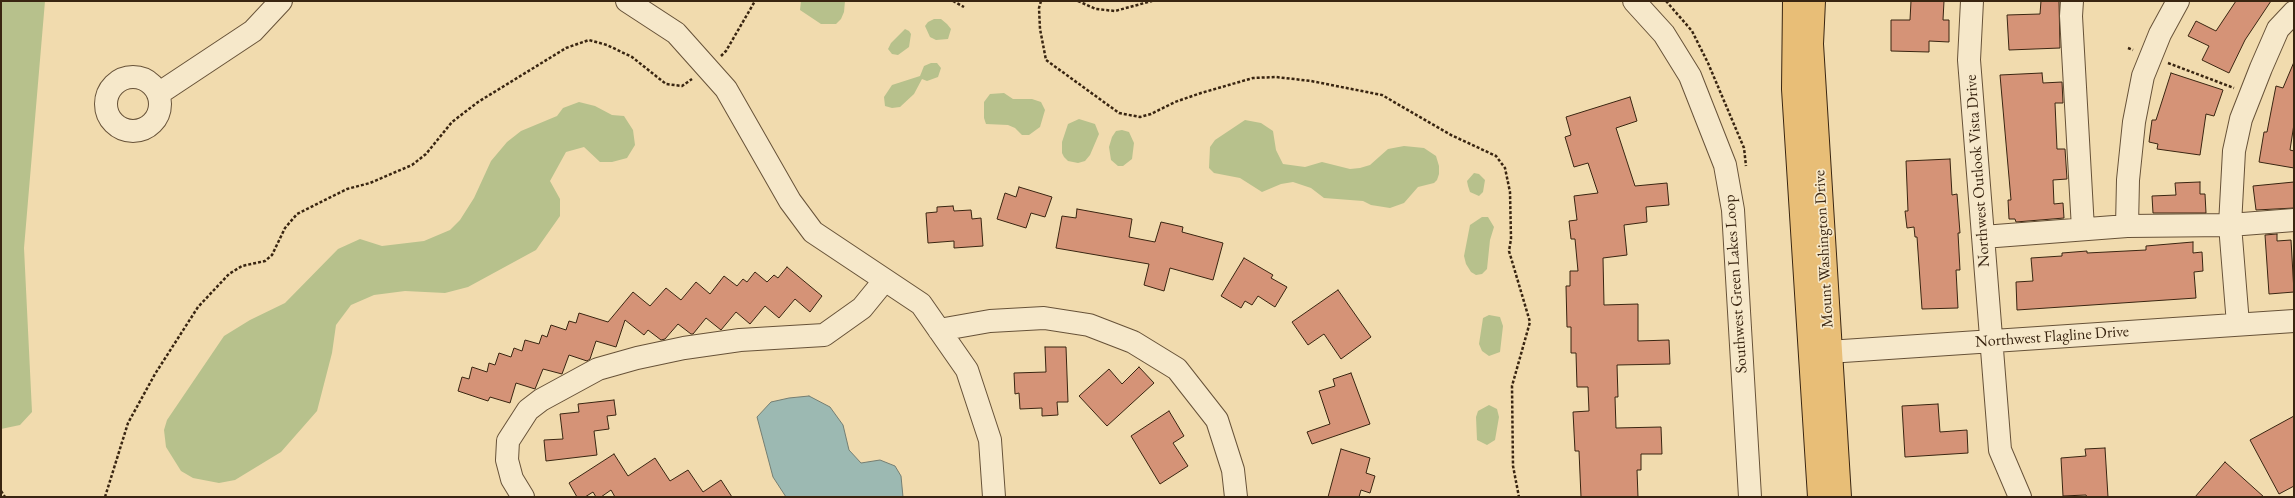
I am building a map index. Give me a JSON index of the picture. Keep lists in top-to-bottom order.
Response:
{
  "streets": {
    "main road": ["Mount Washington Drive"],
    "street": ["Northwest Outlook Vista Drive", "Southwest Green Lakes Loop", "Northwest Flagline Drive"]
  },
  "crossings": [
    ["Northwest Outlook Vista Drive", "Northwest Flagline Drive"],
    ["Mount Washington Drive", "Northwest Flagline Drive"]
  ]
}
